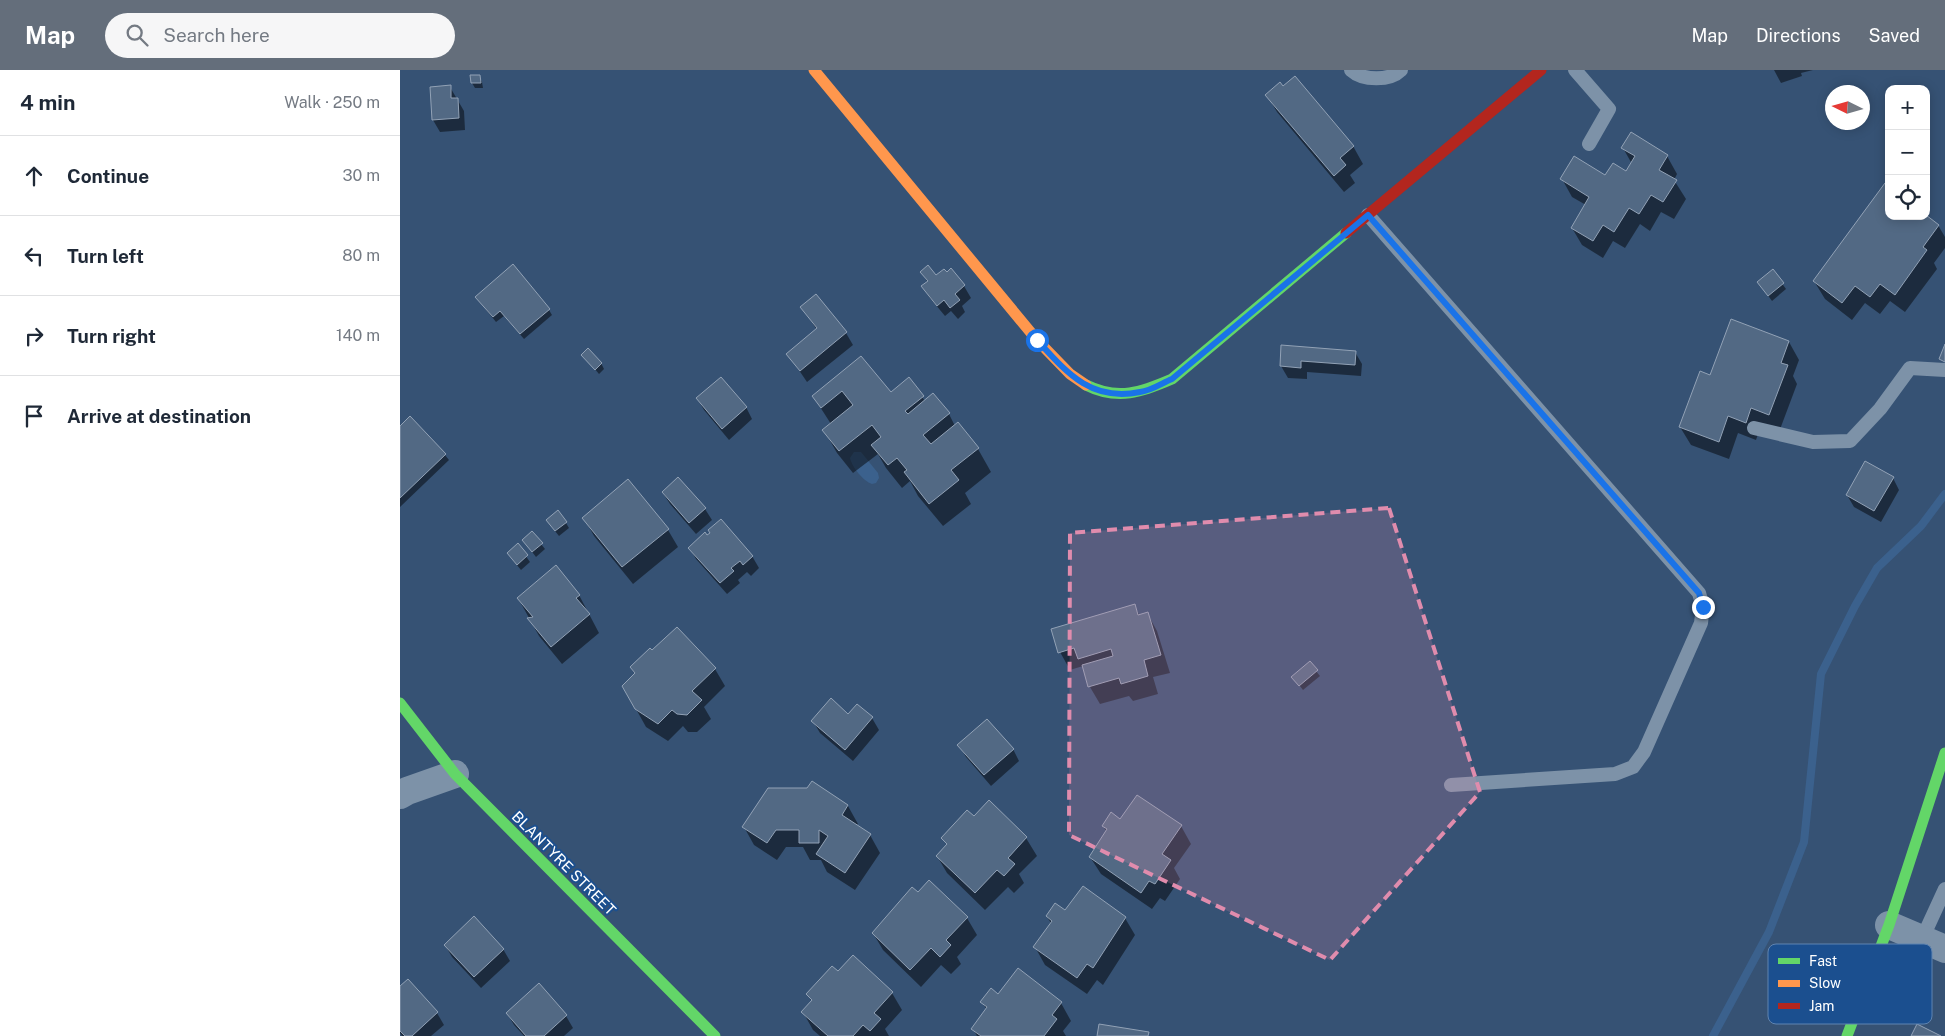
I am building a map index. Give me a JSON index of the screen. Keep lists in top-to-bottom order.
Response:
{
  "streets": {
    "street": ["BLANTYRE STREET"]
  },
  "legend": ["Fast", "Slow", "Jam"],
  "north": "left",
  "page": {
    "header": "Map",
    "search": "Search here",
    "nav": ["Map", "Directions", "Saved"],
    "heading": ["4 min", "Walk · 250 m"],
    "map_buttons": ["+", "−"],
    "list": [
      ["Continue", "30 m"],
      ["Turn left", "80 m"],
      ["Turn right", "140 m"],
      "Arrive at destination"
    ]
  }
}
